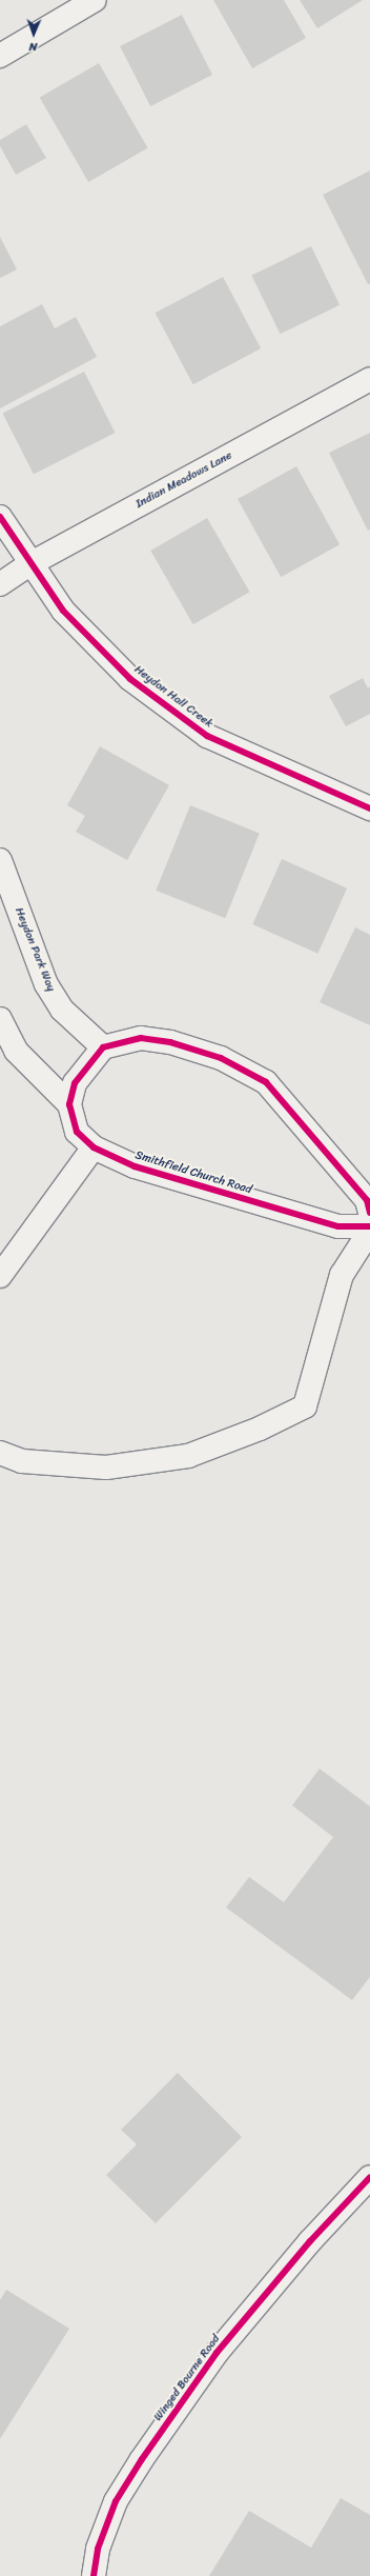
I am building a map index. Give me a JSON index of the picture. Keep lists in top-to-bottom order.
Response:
{
  "streets": {
    "street": [
      "Indian Meadows Lane",
      "Heydon Hall Creek",
      "Heydon Park Way",
      "Smithfield Church Road",
      "Winged Bourne Road"
    ]
  },
  "crossings": [
    ["Indian Meadows Lane", "Heydon Hall Creek"],
    ["Heydon Park Way", "Smithfield Church Road"]
  ],
  "north": "bottom"
}
